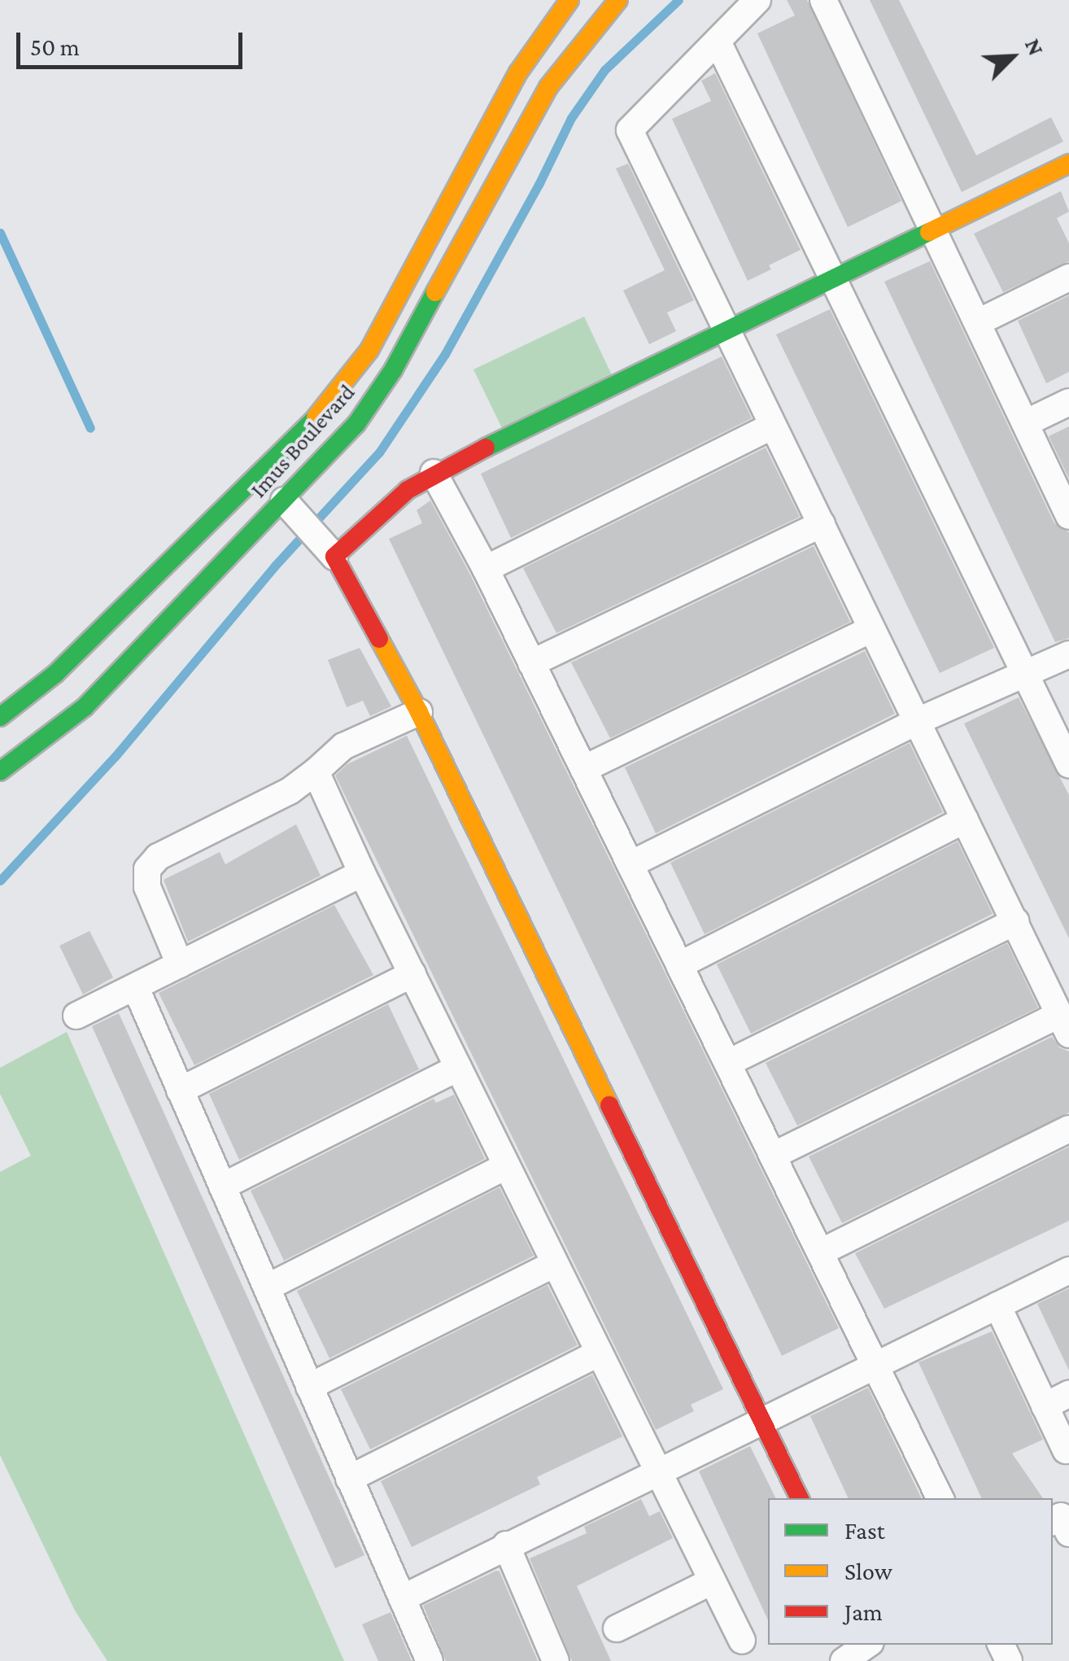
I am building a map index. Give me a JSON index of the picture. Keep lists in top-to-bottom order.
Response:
{
  "streets": {
    "main road": ["Imus Boulevard"]
  },
  "legend": ["Fast", "Slow", "Jam"],
  "scale_bar": "50 m",
  "north": "top right"
}
